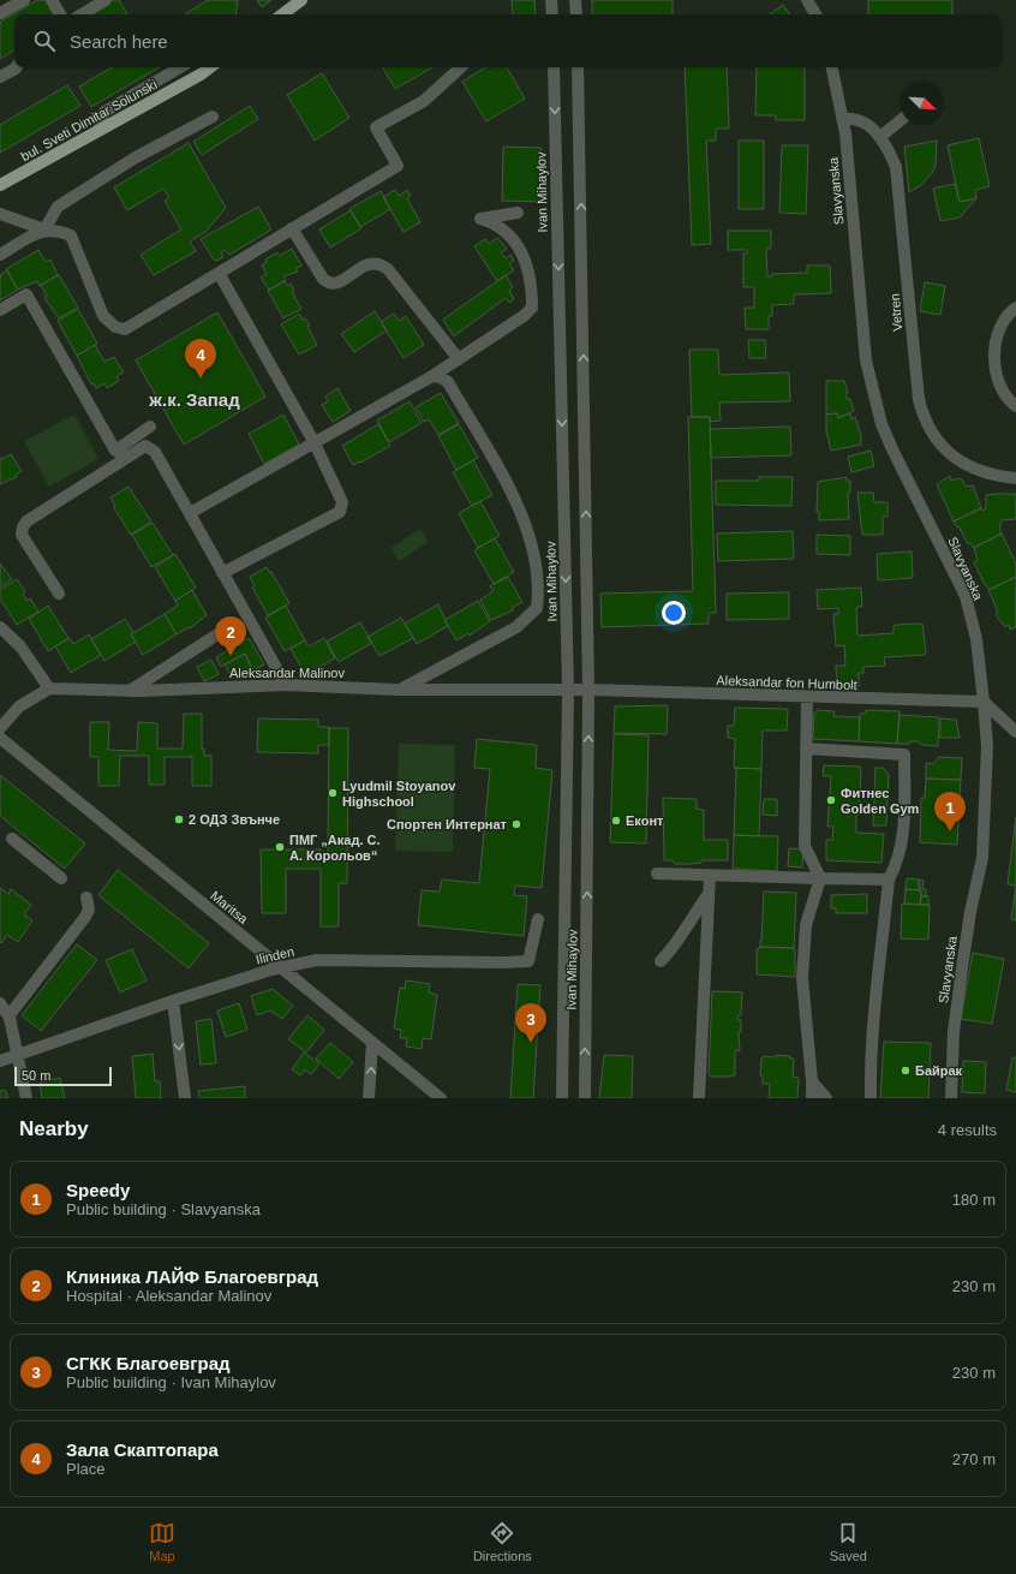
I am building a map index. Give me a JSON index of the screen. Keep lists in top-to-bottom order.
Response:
{
  "streets": {
    "main road": ["bul. Sveti Dimitar Solunski"],
    "street": [
      "Slavyanska",
      "Ivan Mihaylov",
      "Vetren",
      "Aleksandar Malinov",
      "Aleksandar fon Humbolt",
      "Maritsa",
      "Ilinden"
    ]
  },
  "crossings": [
    ["Slavyanska", "Vetren"],
    ["Slavyanska", "Aleksandar fon Humbolt"],
    ["Ivan Mihaylov", "Aleksandar Malinov"],
    ["Ivan Mihaylov", "Aleksandar fon Humbolt"],
    ["Aleksandar Malinov", "Aleksandar fon Humbolt"],
    ["Maritsa", "Ilinden"]
  ],
  "districts": ["ж.к. Запад"],
  "places": [
    "Lyudmil Stoyanov Highschool",
    "Фитнес Golden Gym",
    "2 ОДЗ Звънче",
    "Еконт",
    "Спортен Интернат",
    "ПМГ „Акад. С. А. Корольов“",
    "Байрак"
  ],
  "scale_bar": "50 m",
  "north": "bottom right",
  "page": {
    "search": "Search here",
    "pins": [
      "4",
      "2",
      "1",
      "3"
    ],
    "scale": "50 m",
    "heading": ["Nearby", "4 results"],
    "list": [
      {
        "mark": "1",
        "name": "Speedy",
        "note": "Public building · Slavyanska",
        "value": "180 m"
      },
      {
        "mark": "2",
        "name": "Клиника ЛАЙФ Благоевград",
        "note": "Hospital · Aleksandar Malinov",
        "value": "230 m"
      },
      {
        "mark": "3",
        "name": "СГКК Благоевград",
        "note": "Public building · Ivan Mihaylov",
        "value": "230 m"
      },
      {
        "mark": "4",
        "name": "Зала Скаптопара",
        "note": "Place",
        "value": "270 m"
      }
    ],
    "nav": ["Map", "Directions", "Saved"]
  }
}
